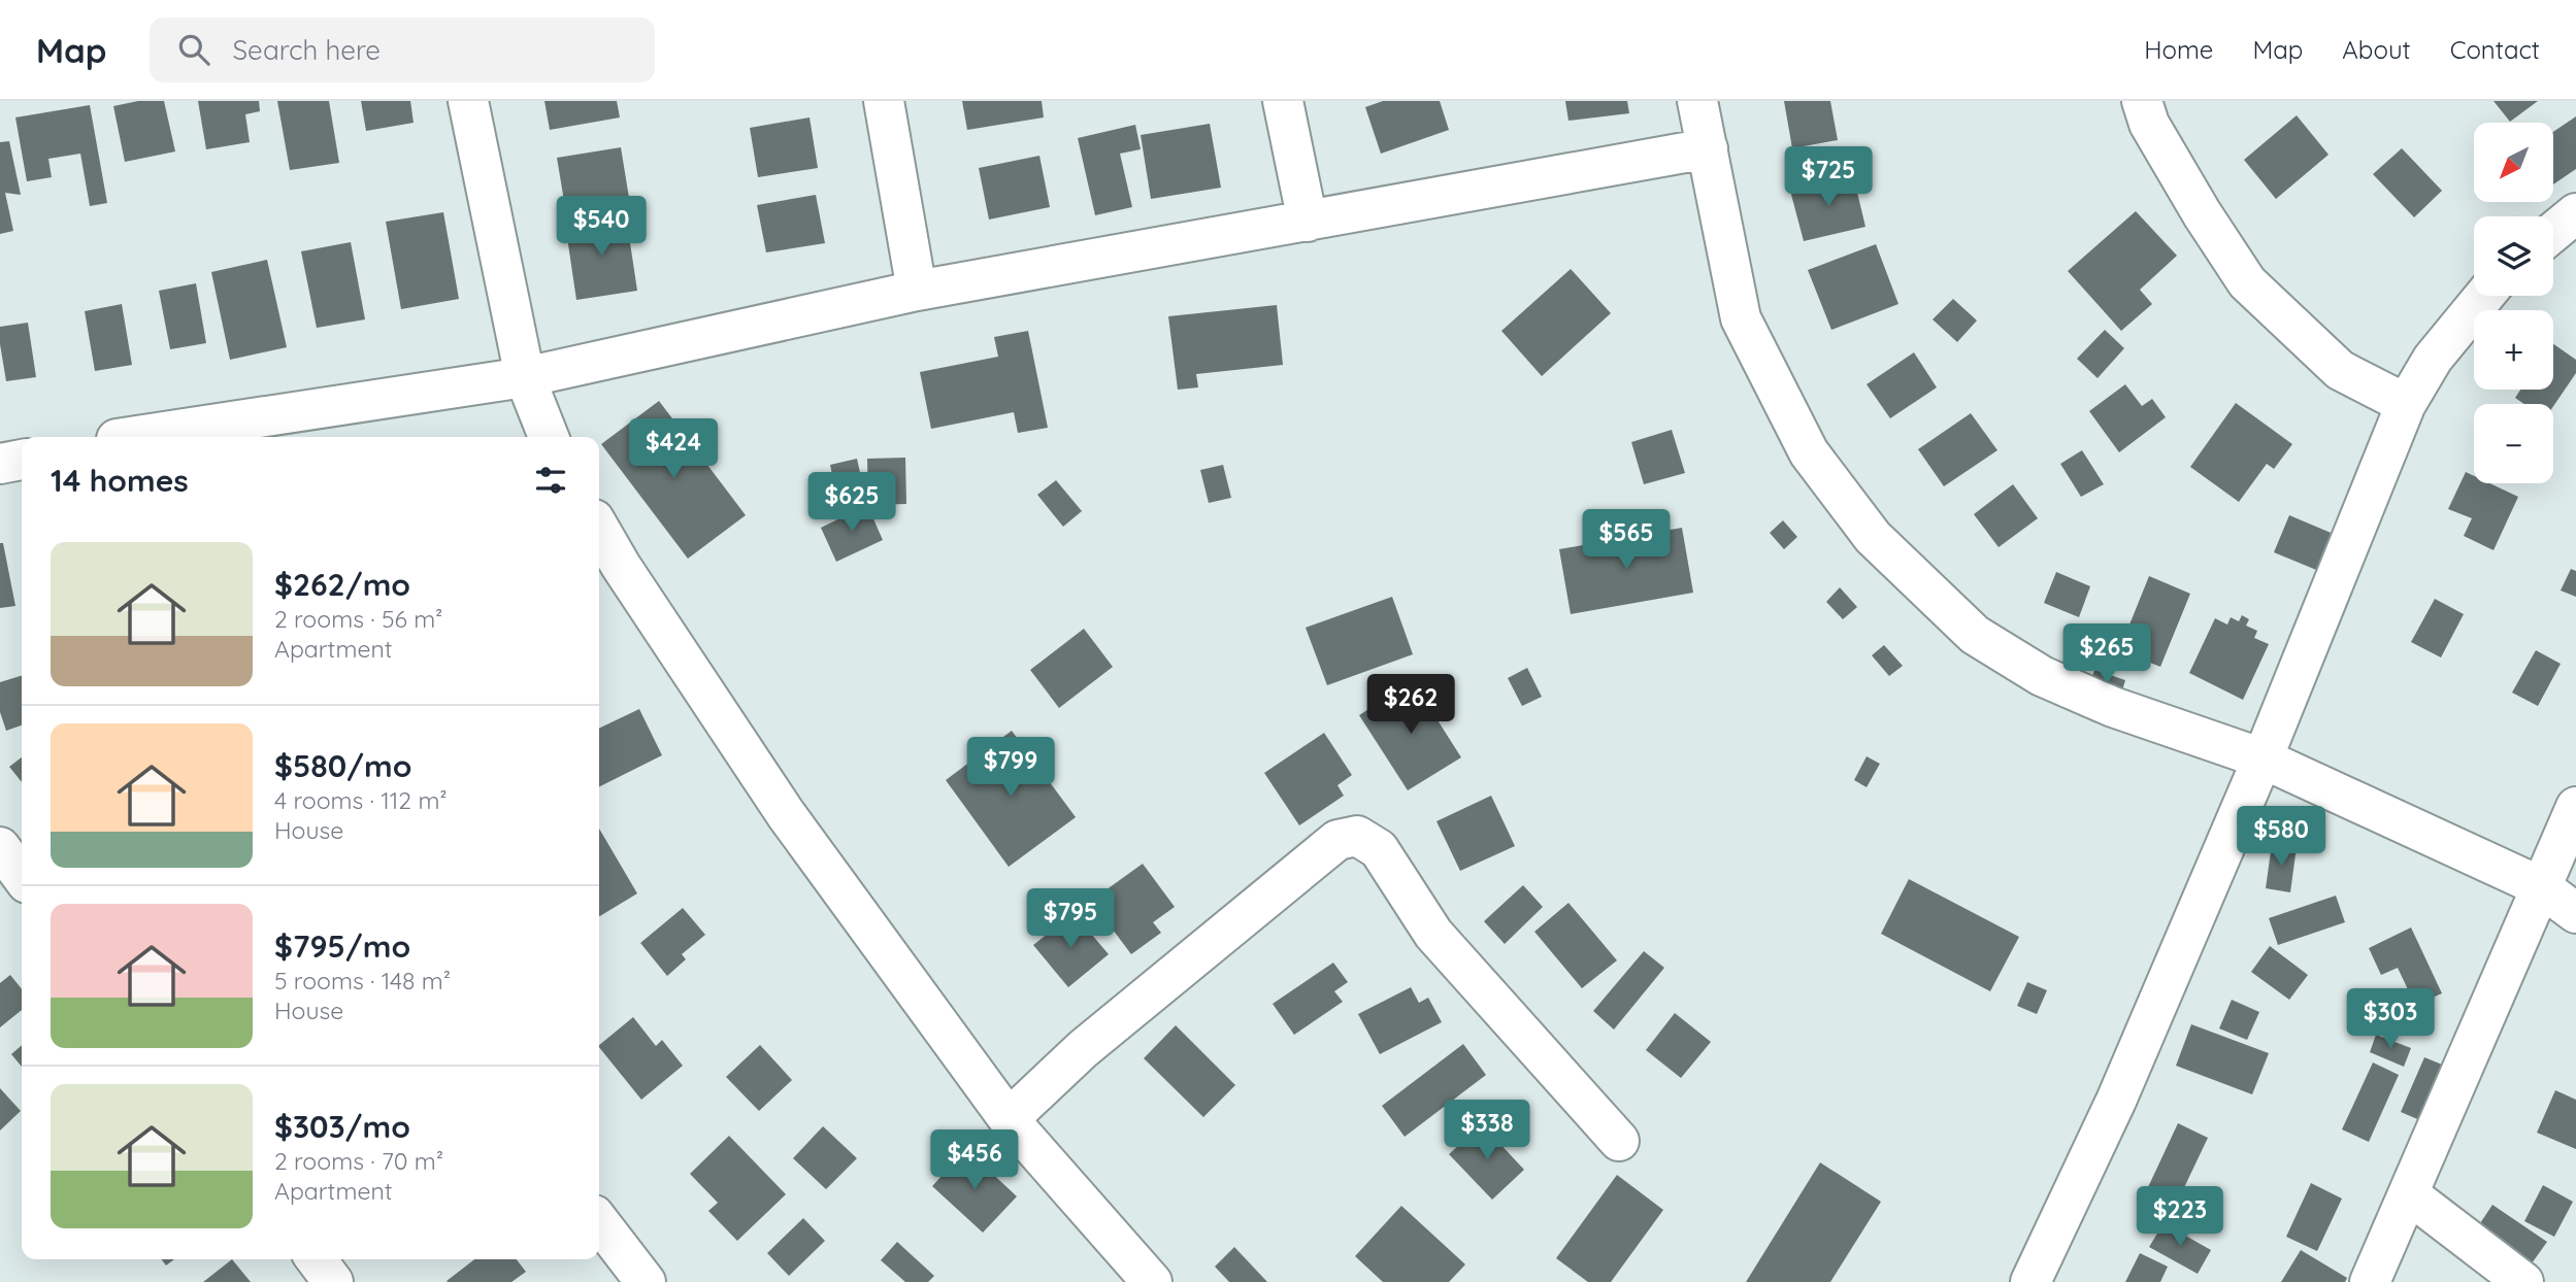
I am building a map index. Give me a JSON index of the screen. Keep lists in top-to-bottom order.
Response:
{
  "north": "bottom left",
  "page": {
    "header": "Map",
    "search": "Search here",
    "nav": [
      "Home",
      "Map",
      "About",
      "Contact"
    ],
    "map_buttons": ["+", "−"],
    "price": [
      "$725",
      "$540",
      "$424",
      "$625",
      "$565",
      "$265",
      "$262",
      "$799",
      "$580",
      "$795",
      "$303",
      "$338",
      "$456",
      "$223"
    ],
    "heading": "14 homes",
    "list": [
      {
        "name": "$262/mo",
        "note": "2 rooms · 56 m² · Apartment"
      },
      {
        "name": "$580/mo",
        "note": "4 rooms · 112 m² · House"
      },
      {
        "name": "$795/mo",
        "note": "5 rooms · 148 m² · House"
      },
      {
        "name": "$303/mo",
        "note": "2 rooms · 70 m² · Apartment"
      }
    ]
  }
}
